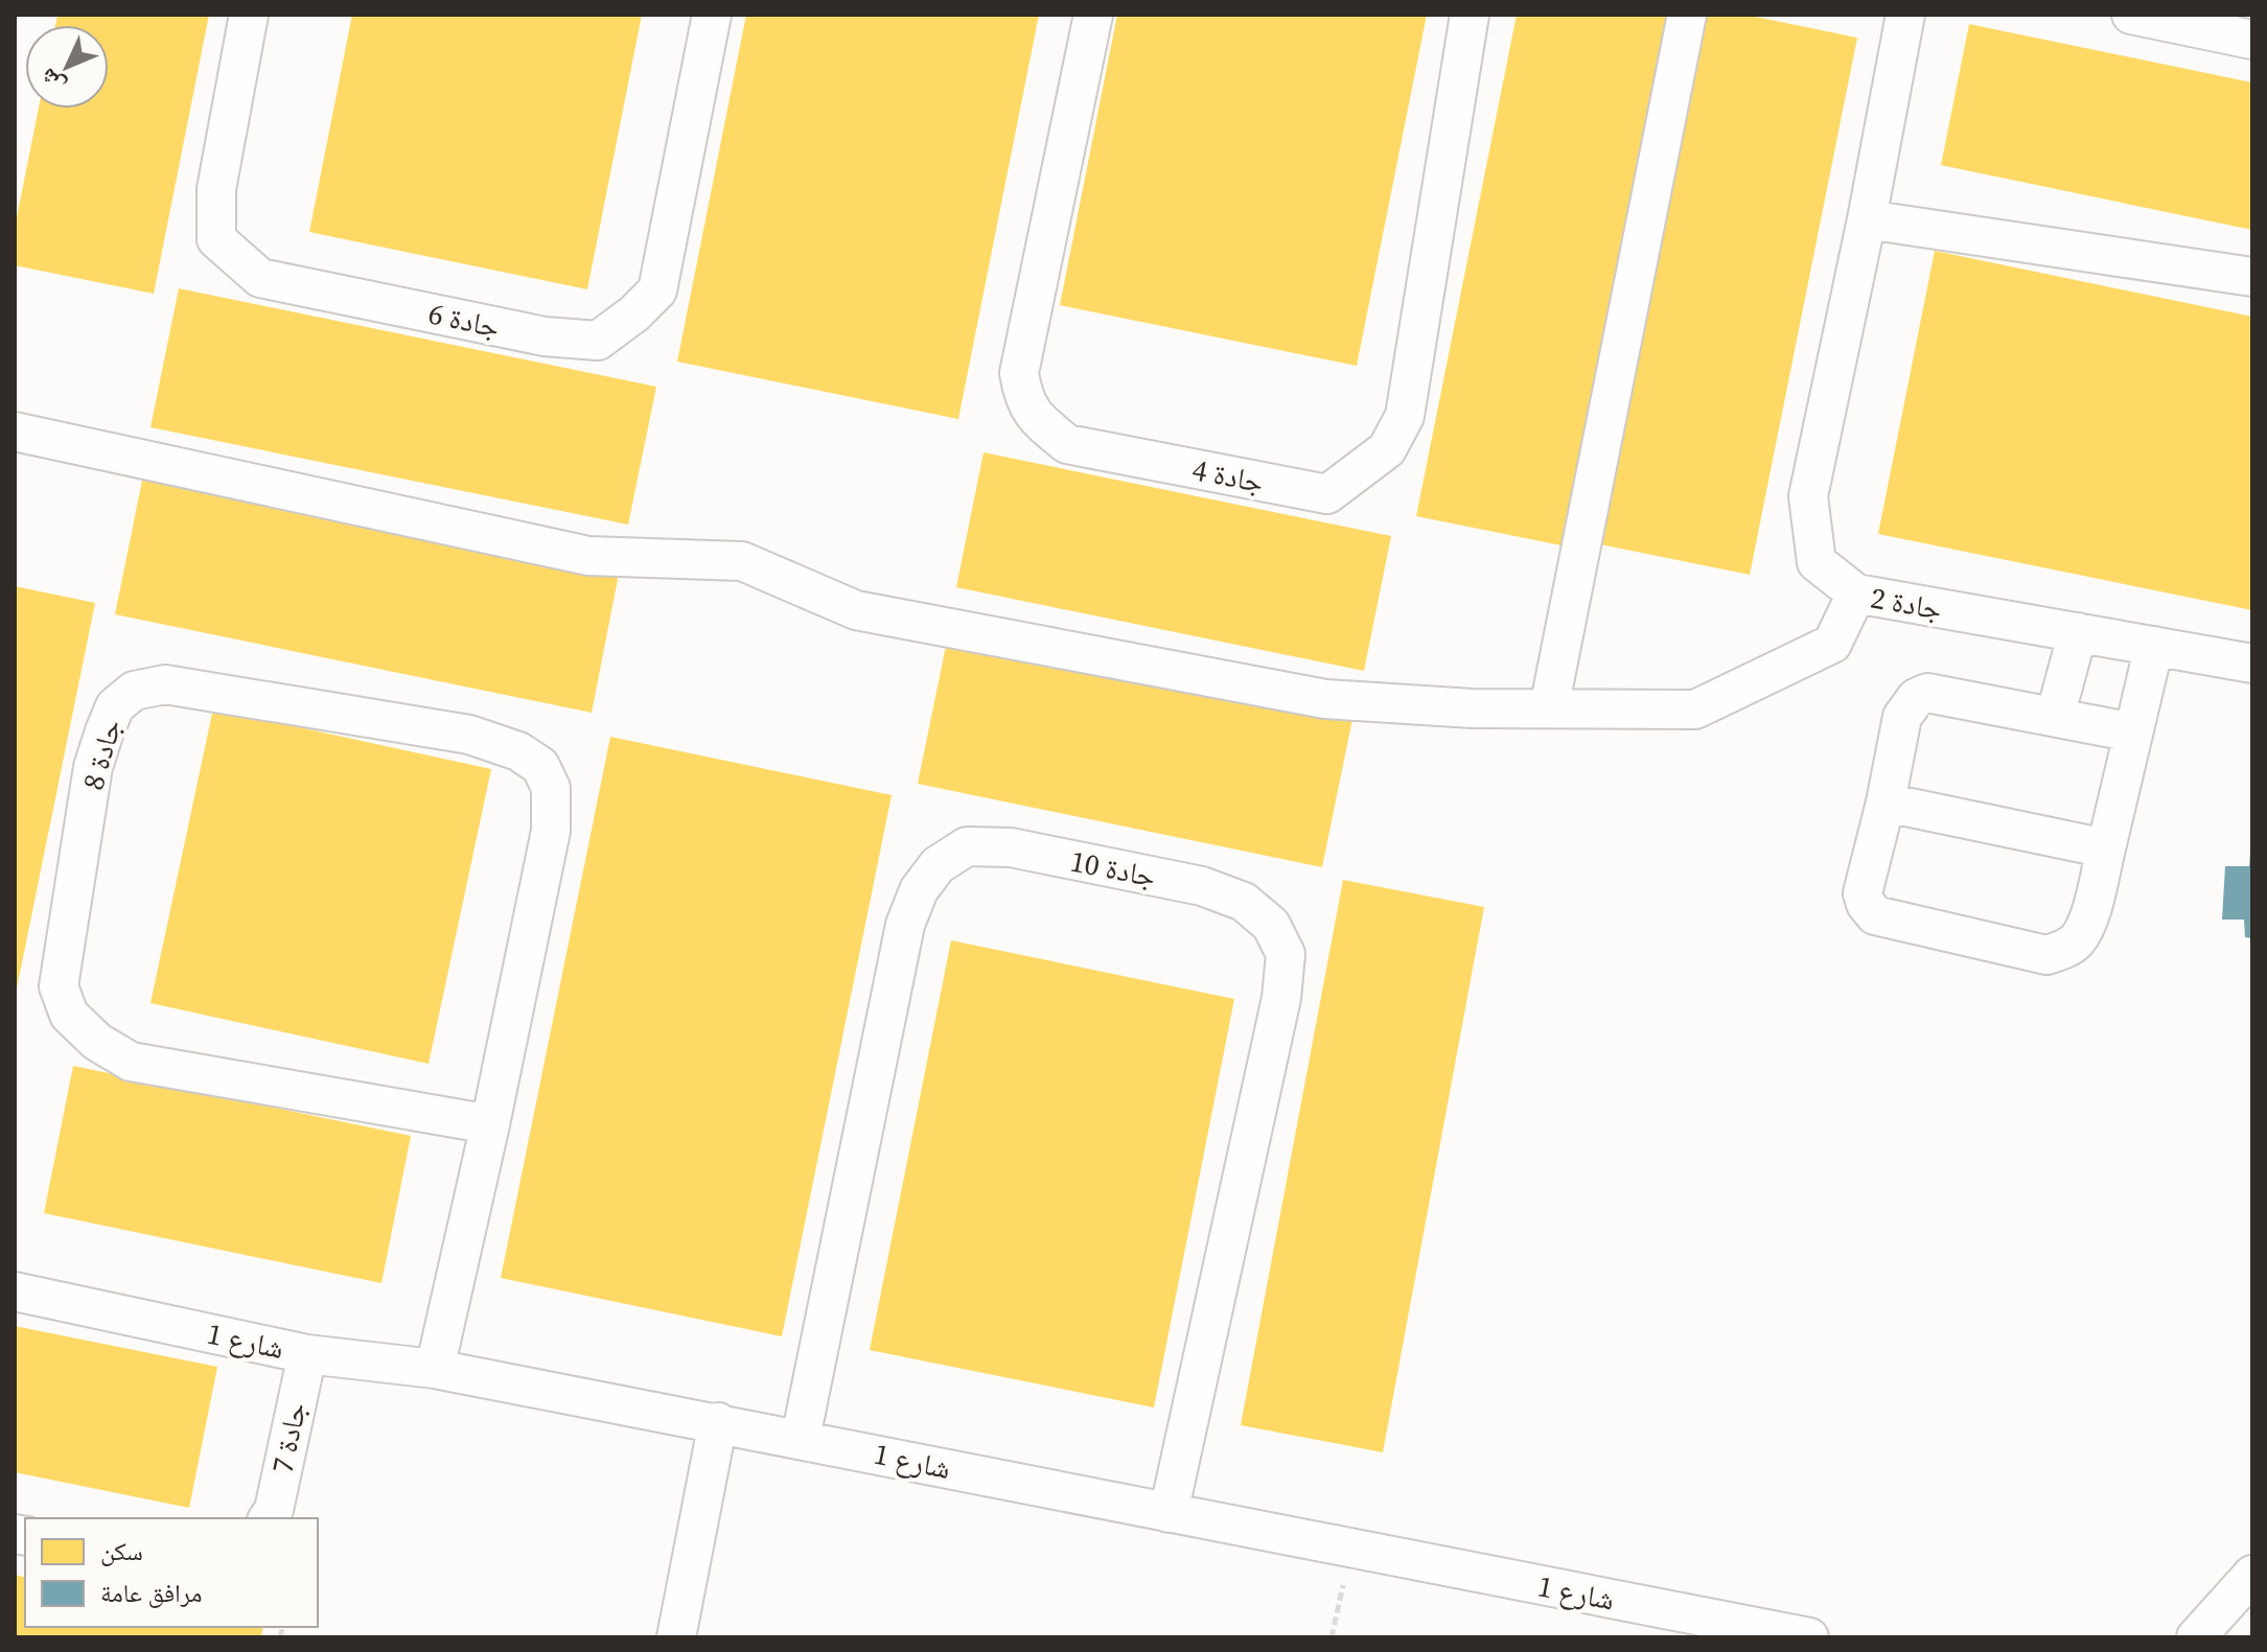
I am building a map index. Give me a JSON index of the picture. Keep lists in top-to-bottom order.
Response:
{
  "streets": {
    "street": [
      "جادة 6",
      "جادة 4",
      "جادة 2",
      "جادة 8",
      "جادة 10",
      "شارع 1",
      "جادة 7"
    ]
  },
  "crossings": [
    ["جادة 8", "شارع 1"],
    ["جادة 10", "شارع 1"],
    ["شارع 1", "جادة 7"]
  ],
  "legend": ["سكن", "مرافق عامة"],
  "north": "bottom left"
}
